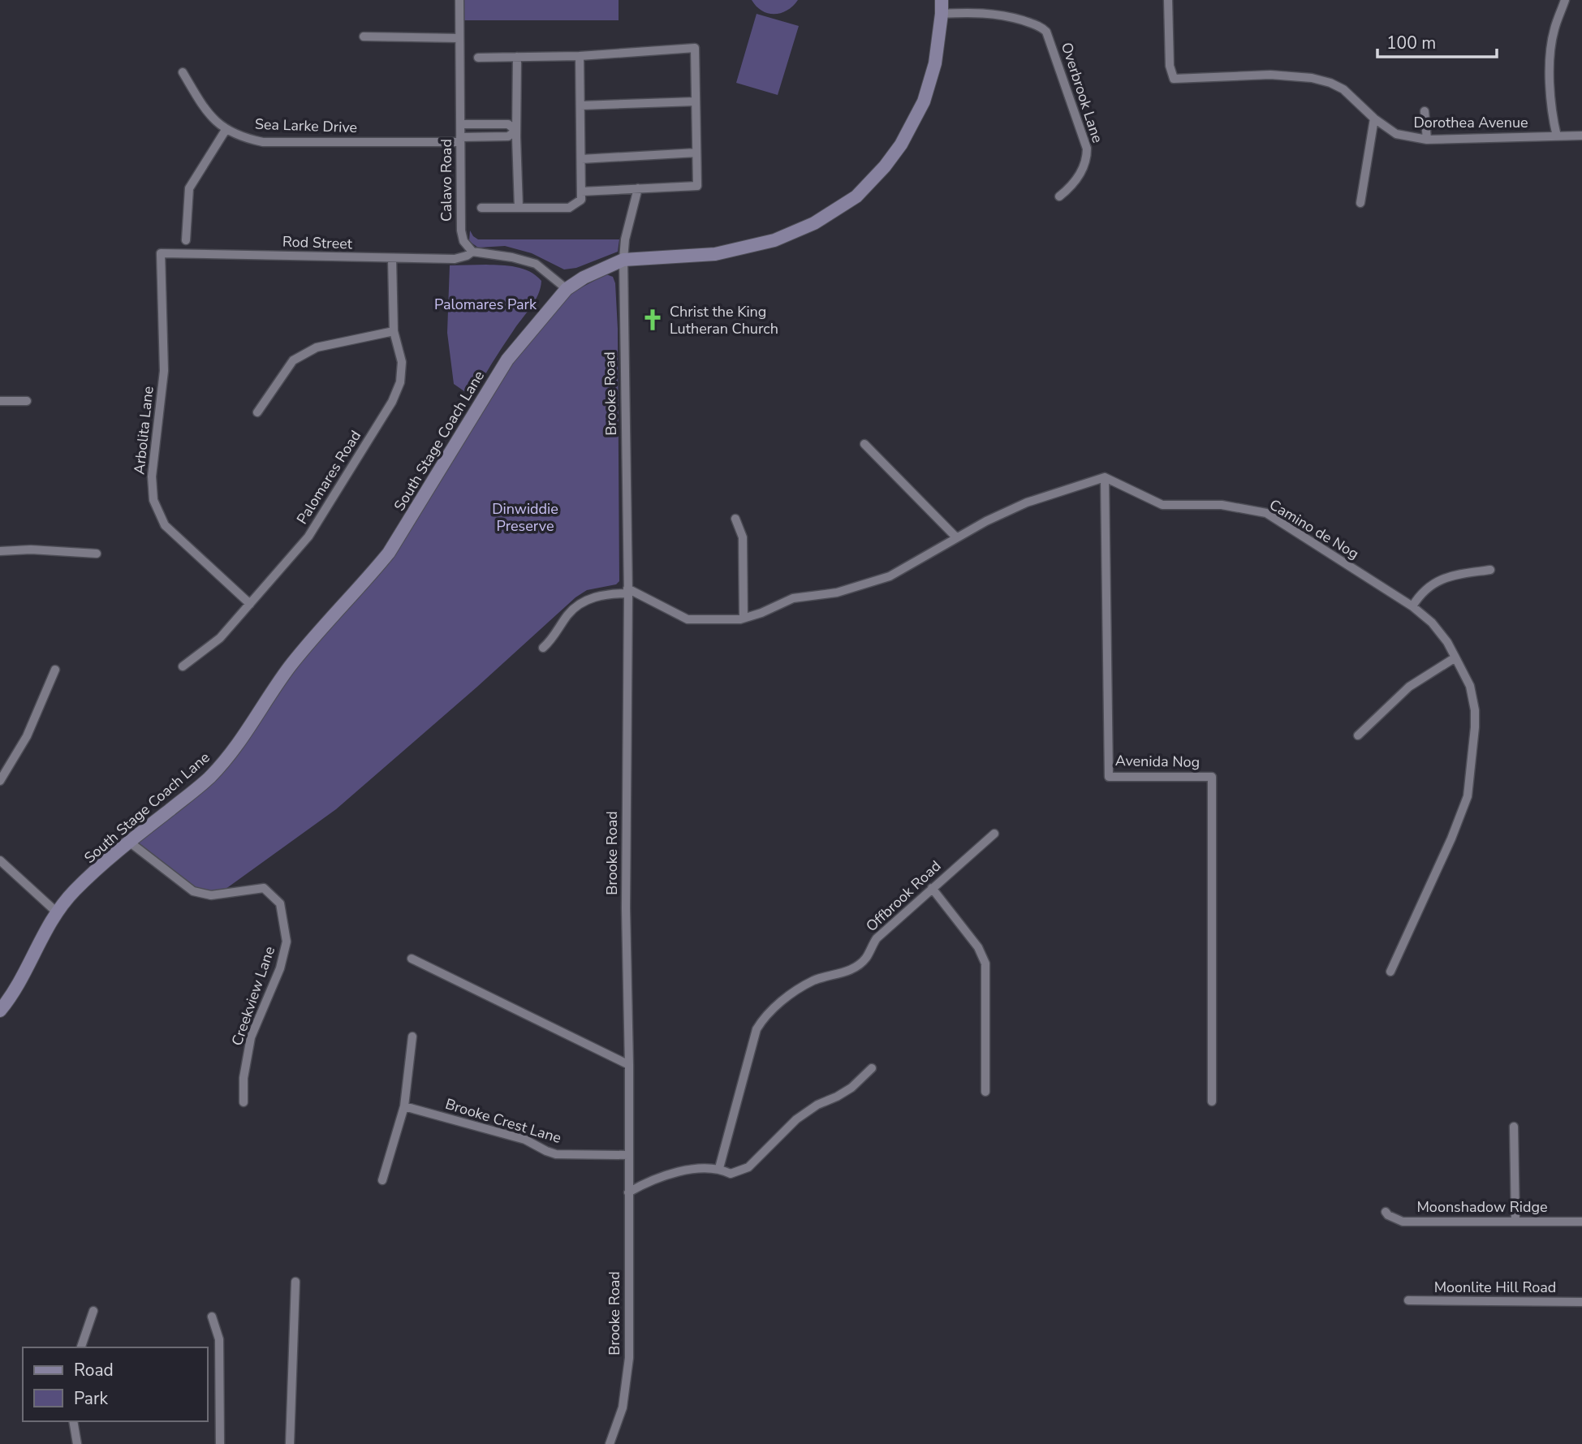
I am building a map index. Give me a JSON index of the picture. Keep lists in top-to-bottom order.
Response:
{
  "streets": {
    "main road": ["South Stage Coach Lane"],
    "street": [
      "Overbrook Lane",
      "Dorothea Avenue",
      "Sea Larke Drive",
      "Calavo Road",
      "Rod Street",
      "Brooke Road",
      "Arbolita Lane",
      "Palomares Road",
      "Camino de Nog",
      "Avenida Nog",
      "Offbrook Road",
      "Creekview Lane",
      "Brooke Crest Lane",
      "Moonshadow Ridge",
      "Moonlite Hill Road"
    ]
  },
  "crossings": [
    ["Overbrook Lane", "South Stage Coach Lane"],
    ["Sea Larke Drive", "Calavo Road"],
    ["Calavo Road", "Rod Street"],
    ["Rod Street", "Arbolita Lane"],
    ["Rod Street", "Palomares Road"],
    ["Brooke Road", "South Stage Coach Lane"],
    ["Brooke Road", "Brooke Crest Lane"],
    ["Arbolita Lane", "Palomares Road"],
    ["South Stage Coach Lane", "Creekview Lane"],
    ["Camino de Nog", "Avenida Nog"]
  ],
  "parks": ["Palomares Park", "Dinwiddie Preserve"],
  "places": {
    "church": ["Christ the King Lutheran Church"]
  },
  "legend": ["Road", "Park"],
  "scale_bar": "100 m"
}
